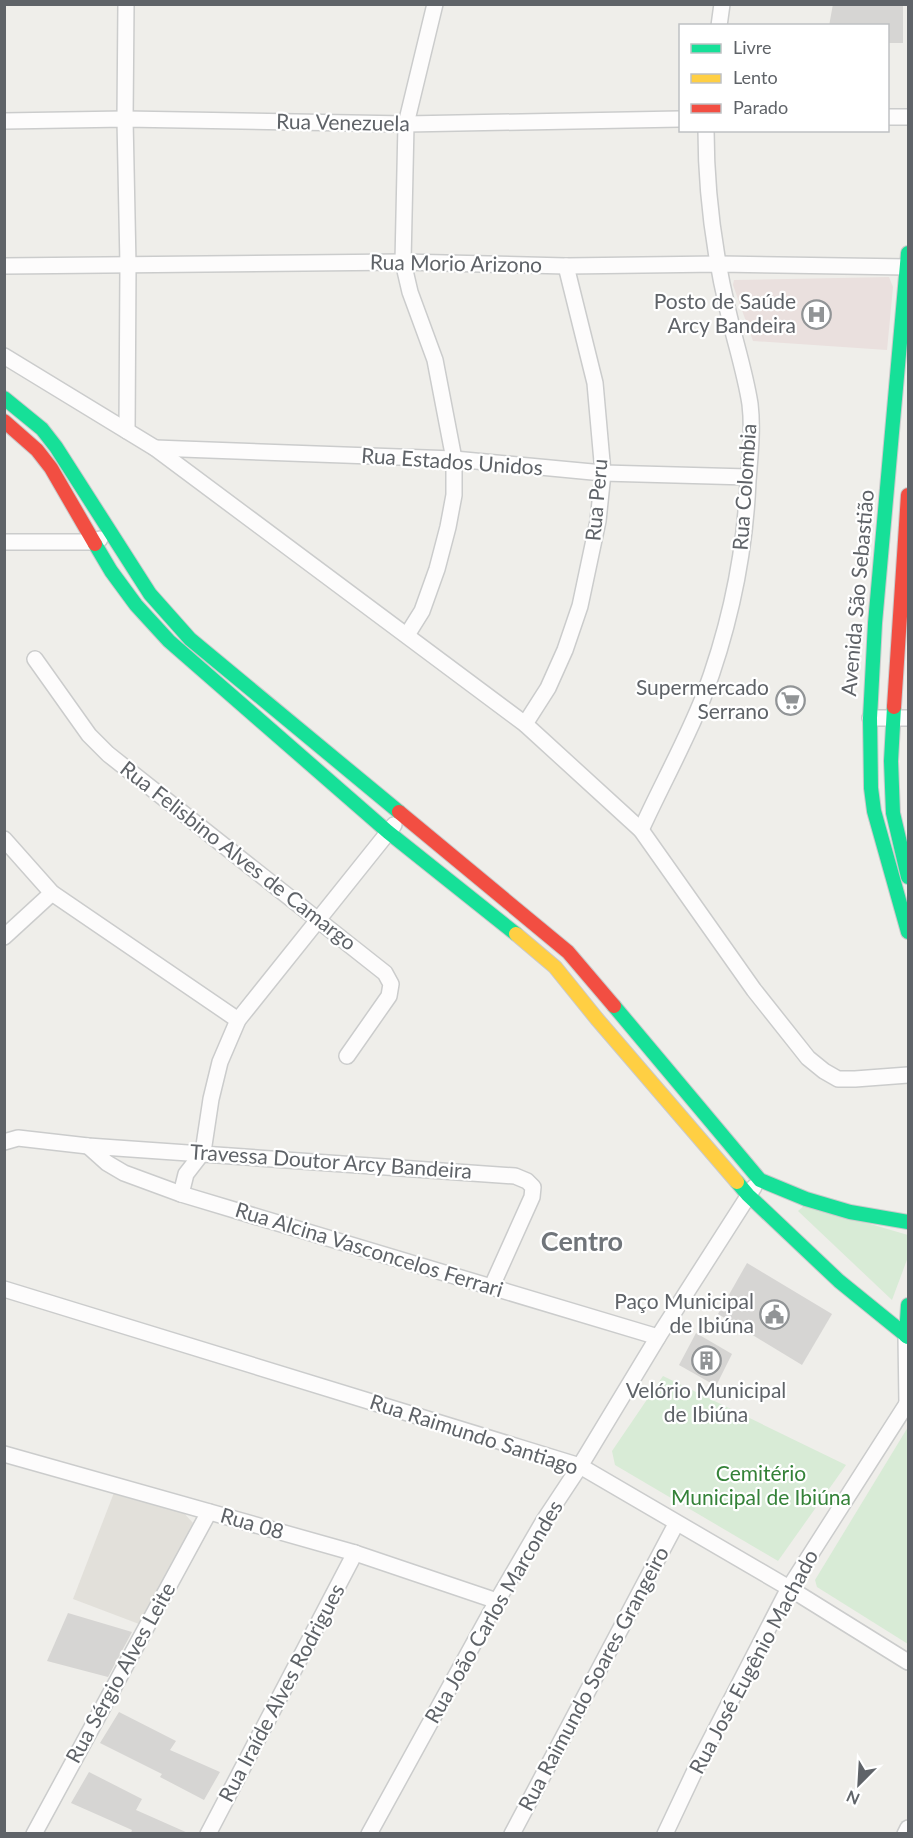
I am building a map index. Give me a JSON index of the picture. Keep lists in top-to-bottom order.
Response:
{
  "streets": {
    "main road": ["Avenida São Sebastião"],
    "street": [
      "Rua Venezuela",
      "Rua Morio Arizono",
      "Rua Estados Unidos",
      "Rua Colombia",
      "Rua Peru",
      "Rua Felisbino Alves de Camargo",
      "Travessa Doutor Arcy Bandeira",
      "Rua Alcina Vasconcelos Ferrari",
      "Rua Raimundo Santiago",
      "Rua 08",
      "Rua João Carlos Marcondes",
      "Rua José Eugênio Machado",
      "Rua Sérgio Alves Leite",
      "Rua Raimundo Soares Grangeiro",
      "Rua Iraíde Alves Rodrigues"
    ]
  },
  "crossings": [
    ["Rua Morio Arizono", "Rua Colombia"],
    ["Rua Morio Arizono", "Rua Peru"],
    ["Rua Morio Arizono", "Avenida São Sebastião"],
    ["Rua Estados Unidos", "Rua Colombia"],
    ["Rua Estados Unidos", "Rua Peru"],
    ["Travessa Doutor Arcy Bandeira", "Rua Alcina Vasconcelos Ferrari"],
    ["Rua Alcina Vasconcelos Ferrari", "Rua João Carlos Marcondes"],
    ["Rua Raimundo Santiago", "Rua João Carlos Marcondes"],
    ["Rua Raimundo Santiago", "Rua José Eugênio Machado"],
    ["Rua Raimundo Santiago", "Rua Raimundo Soares Grangeiro"],
    ["Rua 08", "Rua João Carlos Marcondes"],
    ["Rua 08", "Rua Sérgio Alves Leite"],
    ["Rua 08", "Rua Iraíde Alves Rodrigues"]
  ],
  "districts": ["Centro"],
  "parks": ["Cemitério Municipal de Ibiúna"],
  "places": {
    "hospital": ["Posto de Saúde Arcy Bandeira"],
    "supermarket": ["Supermercado Serrano"],
    "public building": ["Paço Municipal de Ibiúna"],
    "building": ["Velório Municipal de Ibiúna"]
  },
  "legend": ["Livre", "Lento", "Parado"],
  "north": "bottom left"
}
